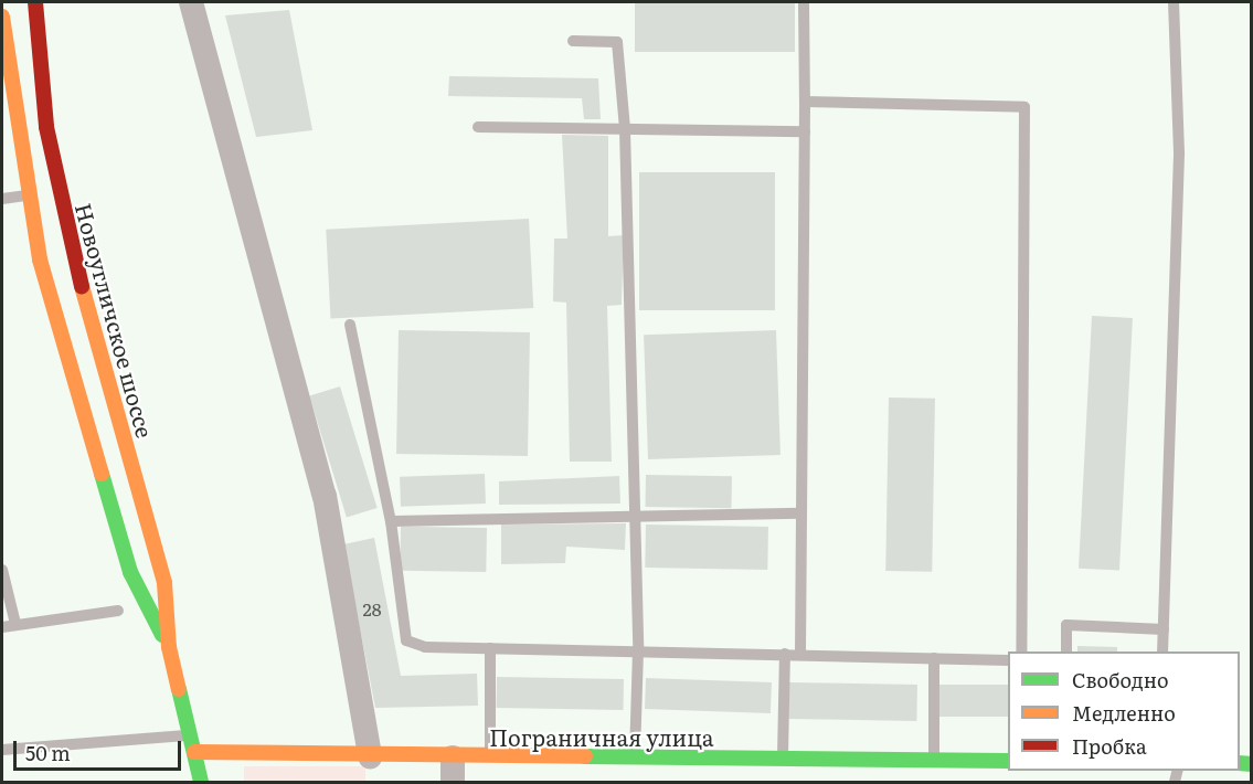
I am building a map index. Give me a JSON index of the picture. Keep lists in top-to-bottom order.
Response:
{
  "streets": {
    "main road": ["Новоугличское шоссе", "Пограничная улица"]
  },
  "crossings": [
    ["Новоугличское шоссе", "Пограничная улица"]
  ],
  "house_numbers": ["28"],
  "legend": ["Свободно", "Медленно", "Пробка"],
  "scale_bar": "50 m"
}
